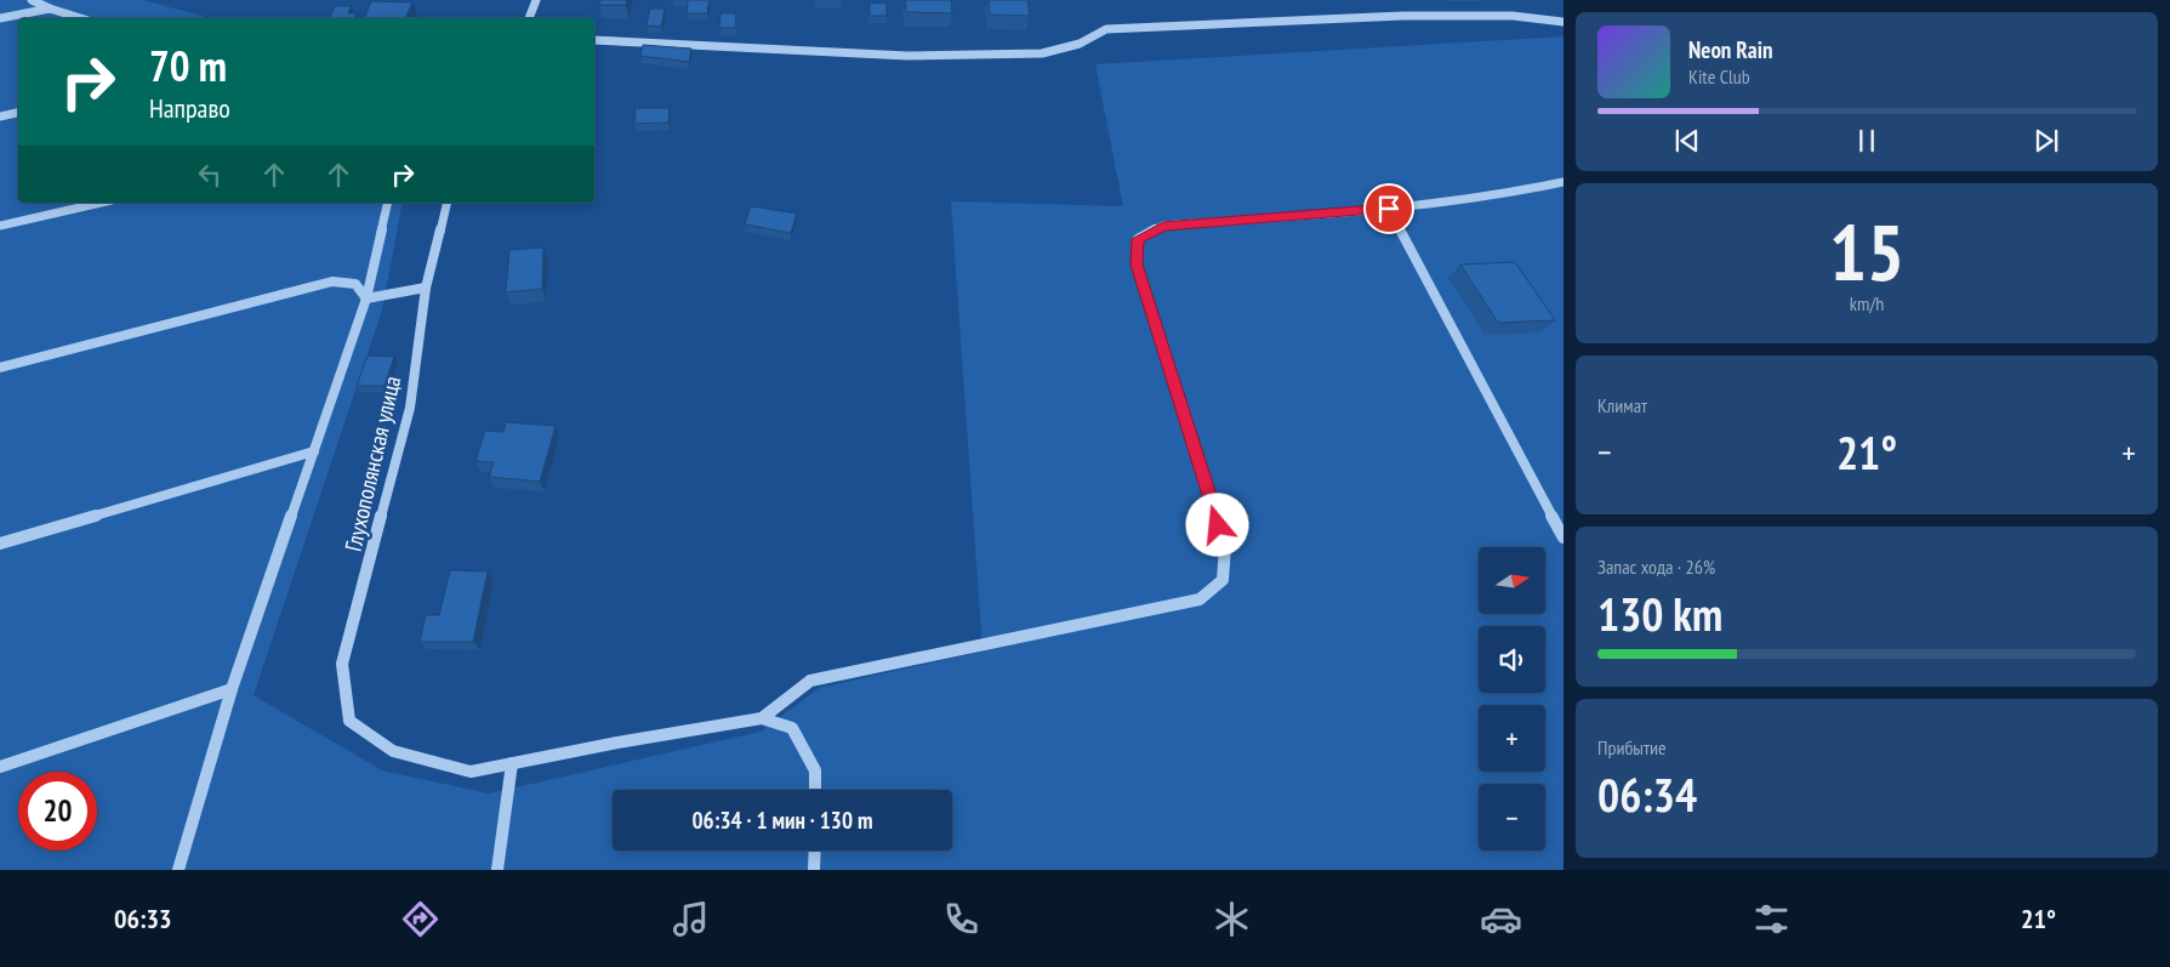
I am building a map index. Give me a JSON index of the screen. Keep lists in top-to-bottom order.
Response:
{
  "streets": {
    "street": ["Глухополянская улица"]
  },
  "north": "right",
  "page": {
    "turn": ["70 m", "Направо"],
    "song": ["Neon Rain", "Kite Club"],
    "tile": [
      ["15", "km/h"],
      "Климат",
      ["Запас хода · 26%", "130 km"],
      ["Прибытие", "06:34"]
    ],
    "heat": ["−", "21°", "+"],
    "map_buttons": ["+", "−"],
    "limit": "20",
    "trip": "06:34 · 1 мин · 130 m",
    "tabs": ["06:33", "21°"]
  }
}
